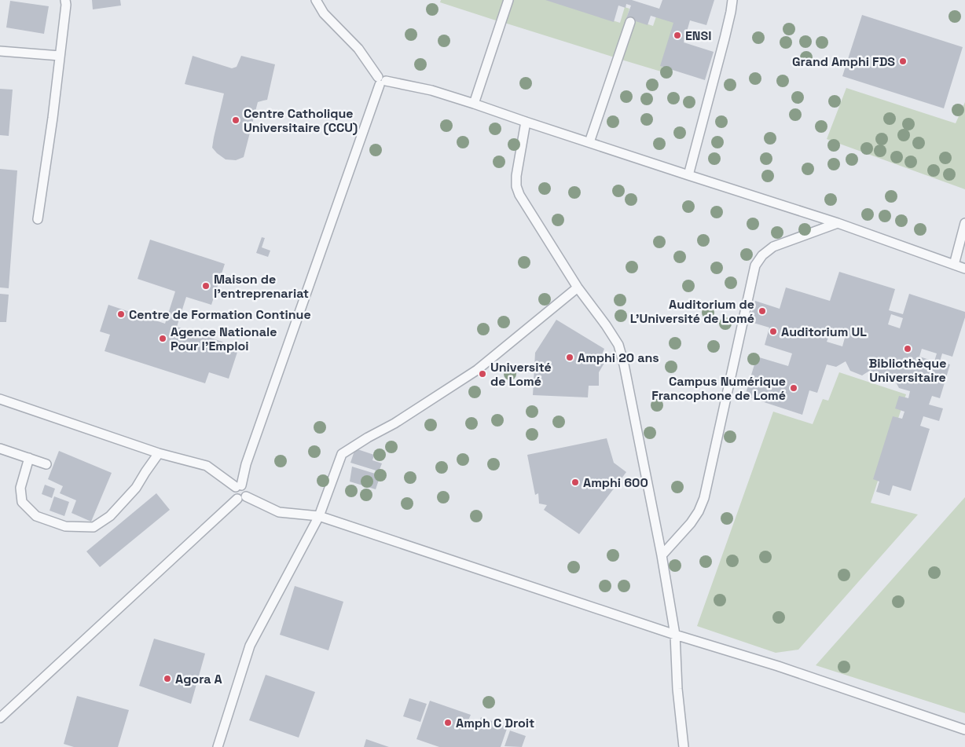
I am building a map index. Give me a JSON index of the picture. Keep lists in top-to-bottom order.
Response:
{
  "places": [
    "ENSI",
    "Grand Amphi FDS",
    "Centre Catholique Universitaire (CCU)",
    "Maison de l'entreprenariat",
    "Auditorium de L'Université de Lomé",
    "Centre de Formation Continue",
    "Auditorium UL",
    "Agence Nationale Pour l'Emploi",
    "Bibliothèque Universitaire",
    "Amphi 20 ans",
    "Université de Lomé",
    "Campus Numérique Francophone de Lomé",
    "Amphi 600",
    "Agora A",
    "Amph C Droit"
  ]
}
